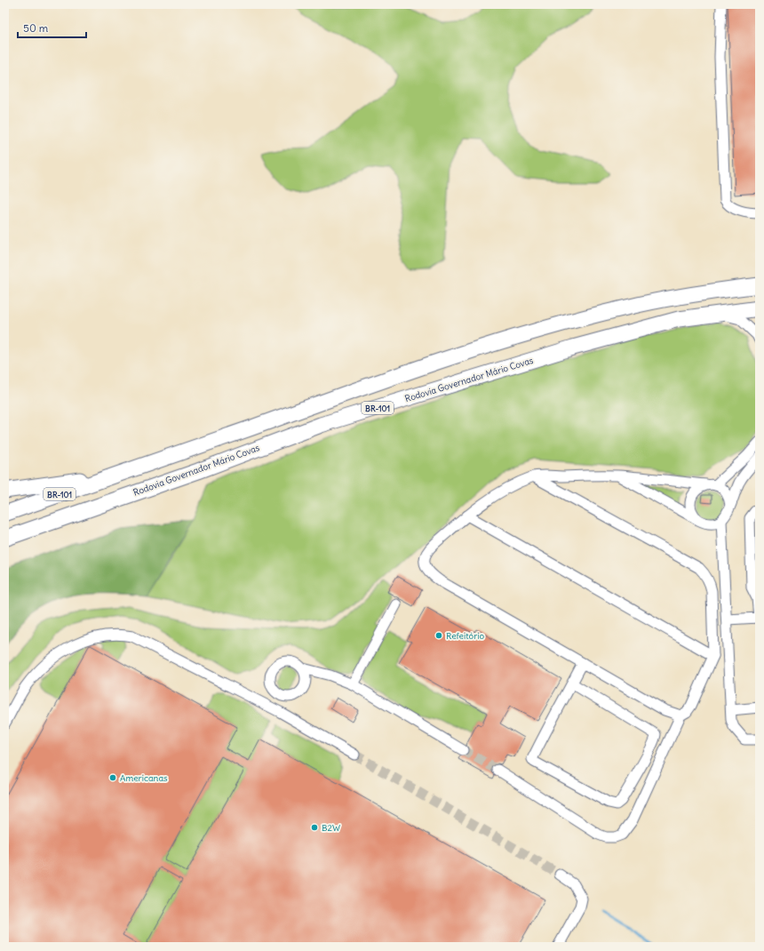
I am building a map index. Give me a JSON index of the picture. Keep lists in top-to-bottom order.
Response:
{
  "streets": {
    "highway": ["Rodovia Governador Mário Covas", "BR-101"]
  },
  "places": ["Refeitório", "Americanas", "B2W"],
  "scale_bar": "50 m"
}
